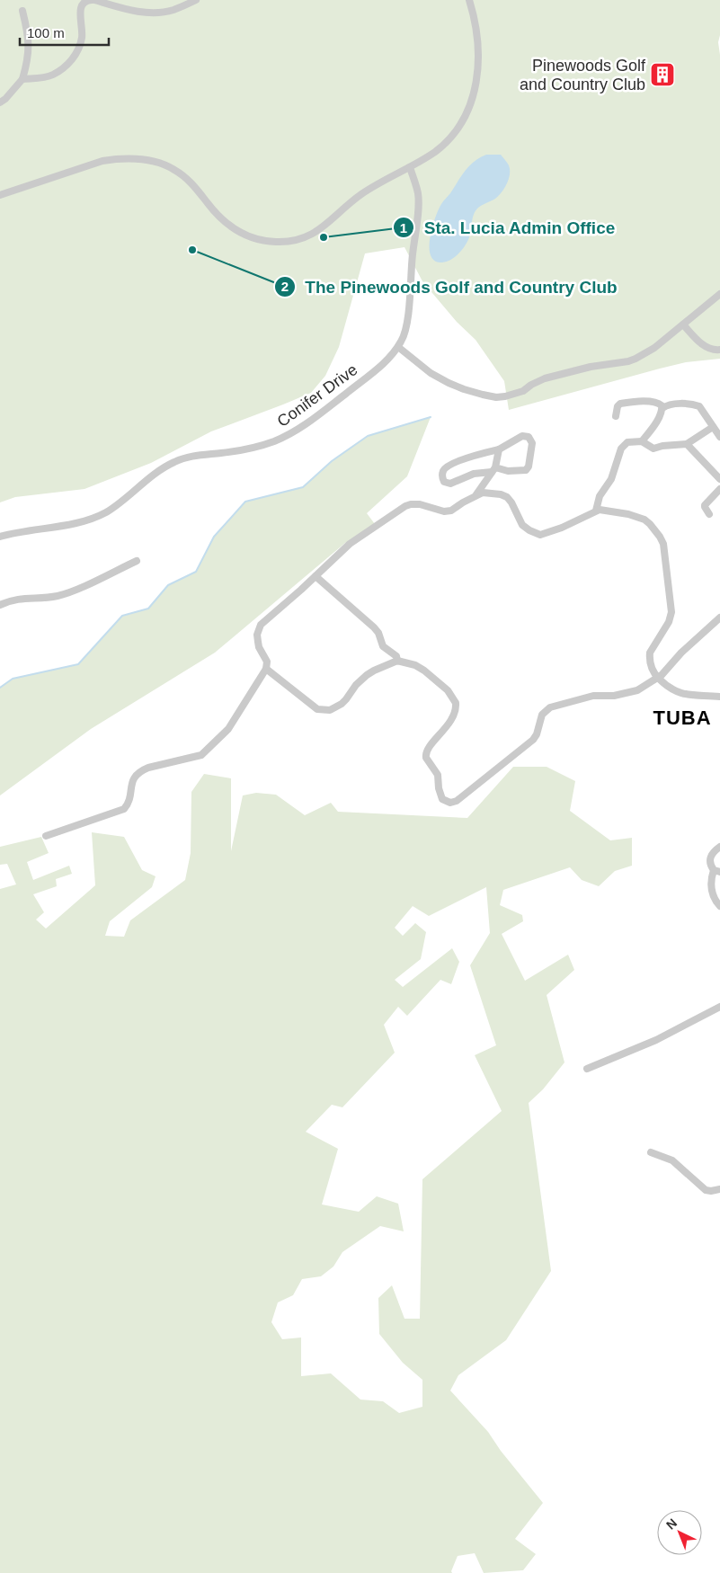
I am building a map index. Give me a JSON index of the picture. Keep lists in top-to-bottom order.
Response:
{
  "streets": {
    "street": ["Conifer Drive"]
  },
  "districts": ["TUBA"],
  "places": {
    "building": ["Pinewoods Golf and Country Club"],
    "other": ["Sta. Lucia Admin Office", "The Pinewoods Golf and Country Club"]
  },
  "scale_bar": "100 m",
  "north": "top left"
}
